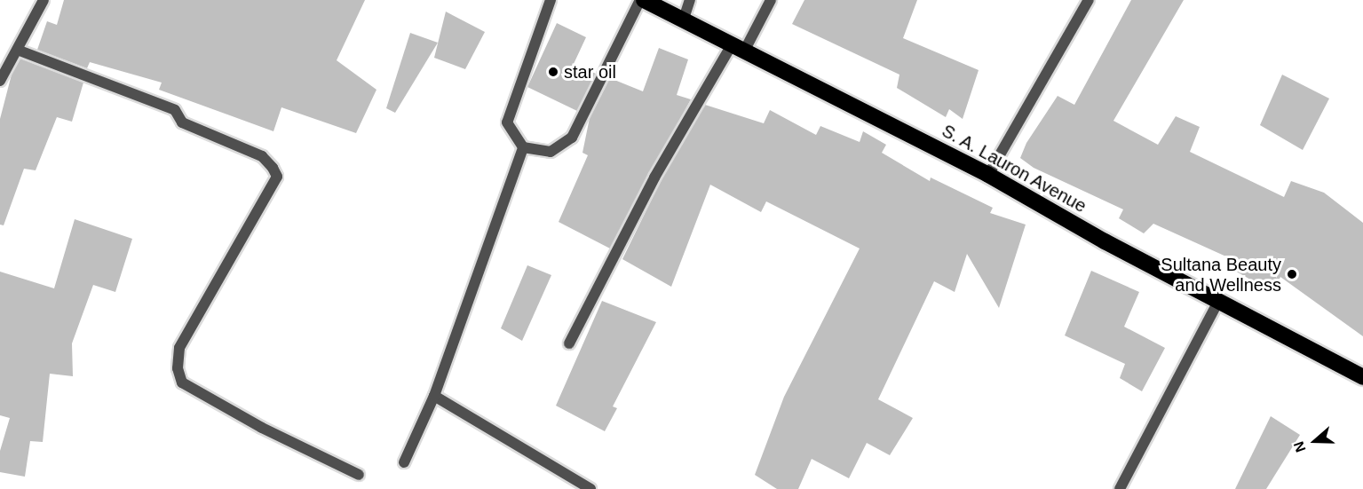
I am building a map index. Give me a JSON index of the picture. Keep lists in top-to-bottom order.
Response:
{
  "streets": {
    "highway": ["S. A. Lauron Avenue"]
  },
  "places": ["star oil", "Sultana Beauty and Wellness"],
  "north": "left"
}
